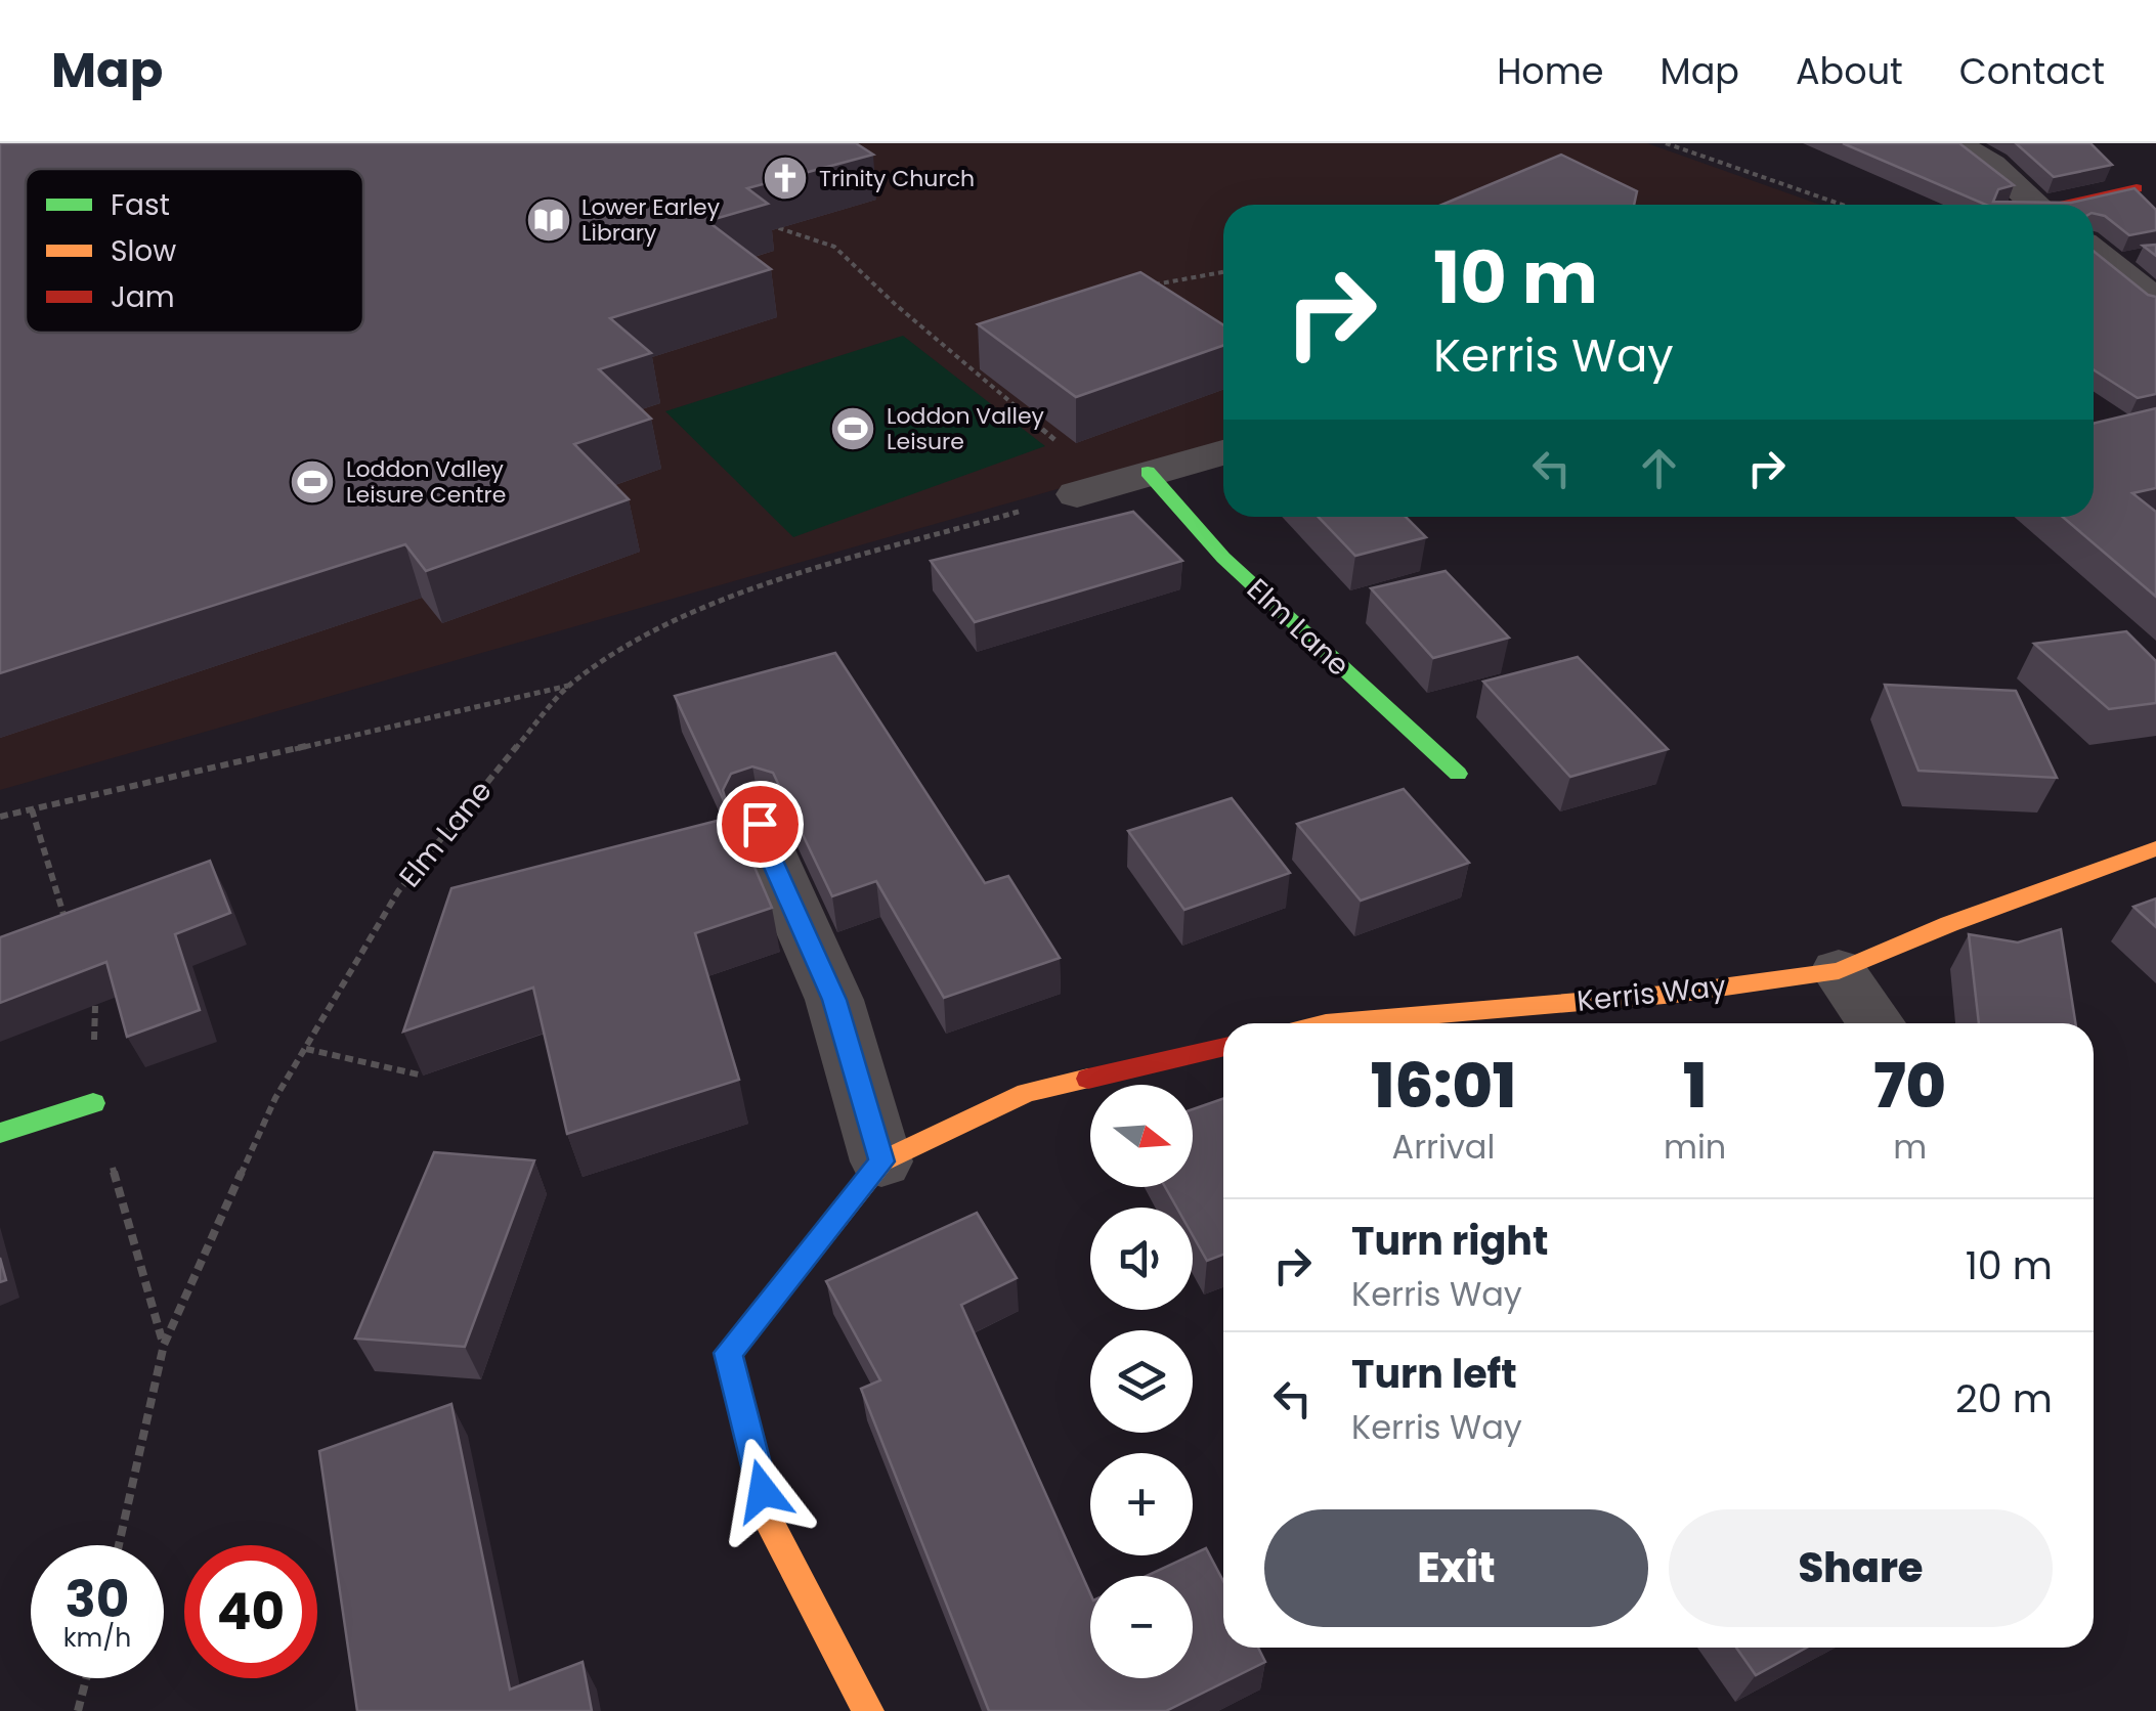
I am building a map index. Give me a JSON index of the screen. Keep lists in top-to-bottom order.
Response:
{
  "streets": {
    "street": ["Elm Lane", "Kerris Way"]
  },
  "places": {
    "church": ["Trinity Church"],
    "library": ["Lower Earley Library"],
    "sports": ["Loddon Valley Leisure", "Loddon Valley Leisure Centre"]
  },
  "legend": ["Fast", "Slow", "Jam"],
  "north": "right",
  "page": {
    "header": "Map",
    "nav": [
      "Home",
      "Map",
      "About",
      "Contact"
    ],
    "turn": ["10 m", "Kerris Way"],
    "eta": [
      "16:01",
      "Arrival",
      "1",
      "min",
      "70",
      "m"
    ],
    "map_buttons": ["+", "−"],
    "list": [
      {
        "name": "Turn right",
        "note": "Kerris Way",
        "value": "10 m"
      },
      {
        "name": "Turn left",
        "note": "Kerris Way",
        "value": "20 m"
      }
    ],
    "buttons": ["Exit", "Share"],
    "speed": "30 km/h",
    "limit": "40"
  }
}
